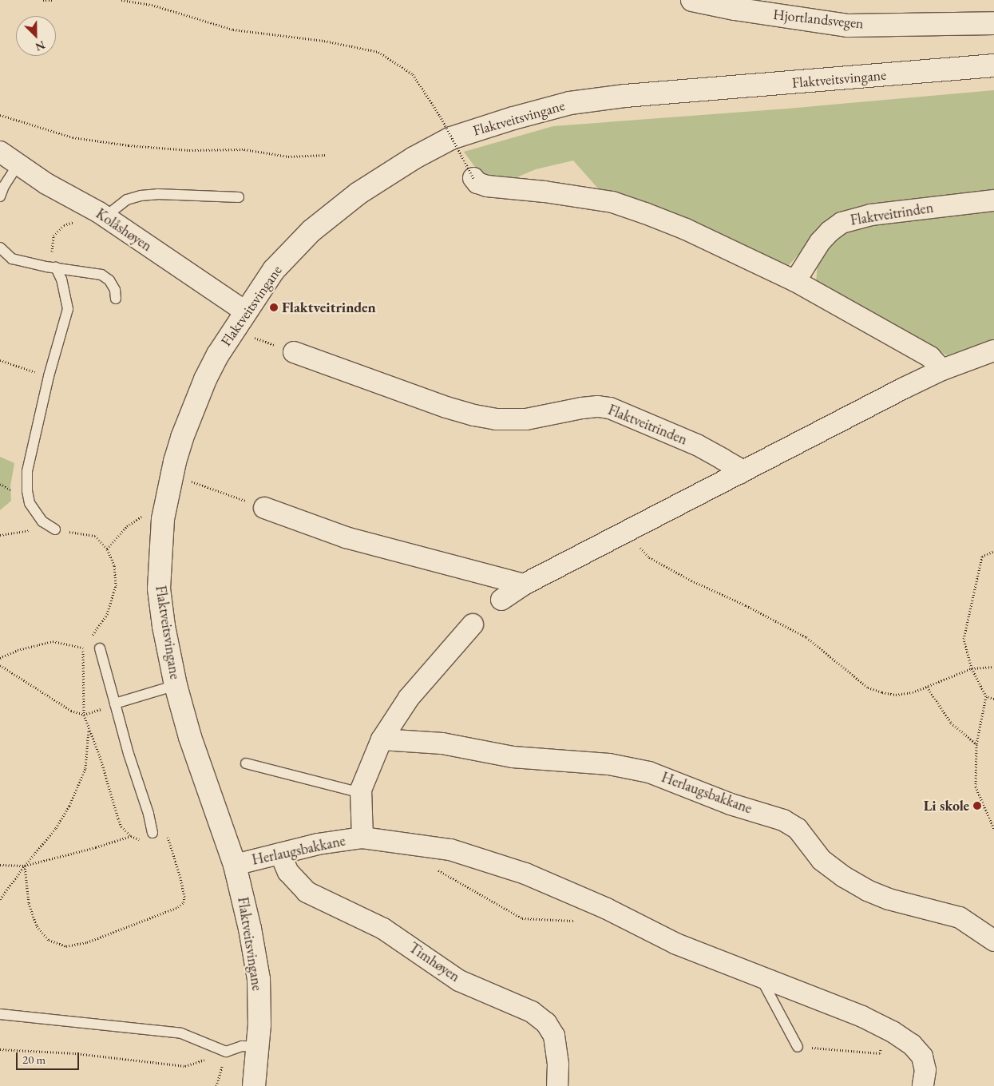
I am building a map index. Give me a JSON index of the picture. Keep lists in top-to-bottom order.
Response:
{
  "streets": {
    "main road": ["Hjortlandsvegen", "Flaktveitsvingane"],
    "street": [
      "Flaktveitrinden",
      "Kolåshøyen",
      "Herlaugsbakkane",
      "Timhøyen"
    ]
  },
  "crossings": [
    ["Flaktveitsvingane", "Kolåshøyen"],
    ["Flaktveitsvingane", "Herlaugsbakkane"],
    ["Herlaugsbakkane", "Timhøyen"]
  ],
  "places": ["Flaktveitrinden", "Li skole"],
  "scale_bar": "20 m",
  "north": "bottom right"
}
